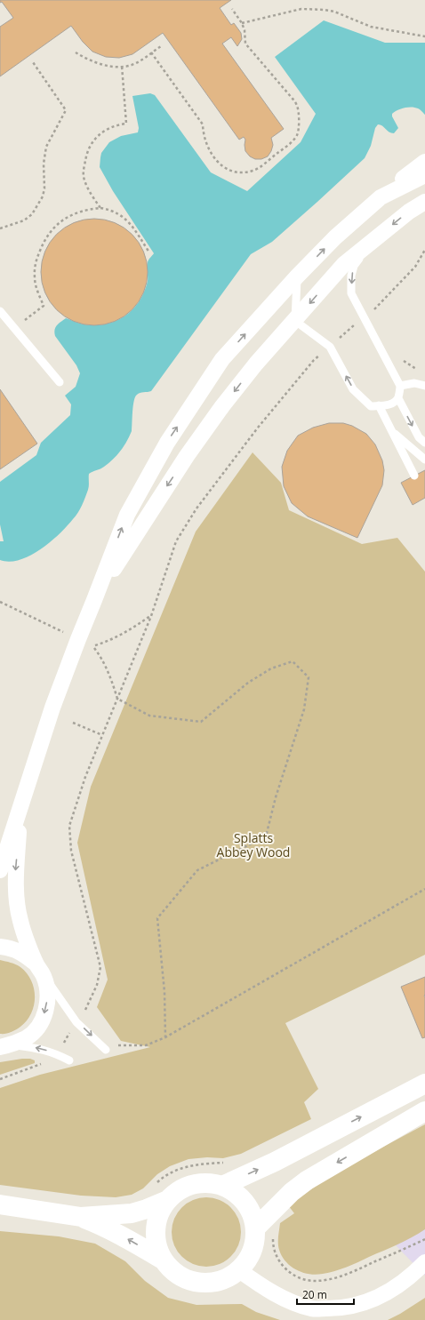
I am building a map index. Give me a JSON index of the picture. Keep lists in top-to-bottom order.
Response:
{
  "parks": ["Splatts Abbey Wood"],
  "scale_bar": "20 m"
}
